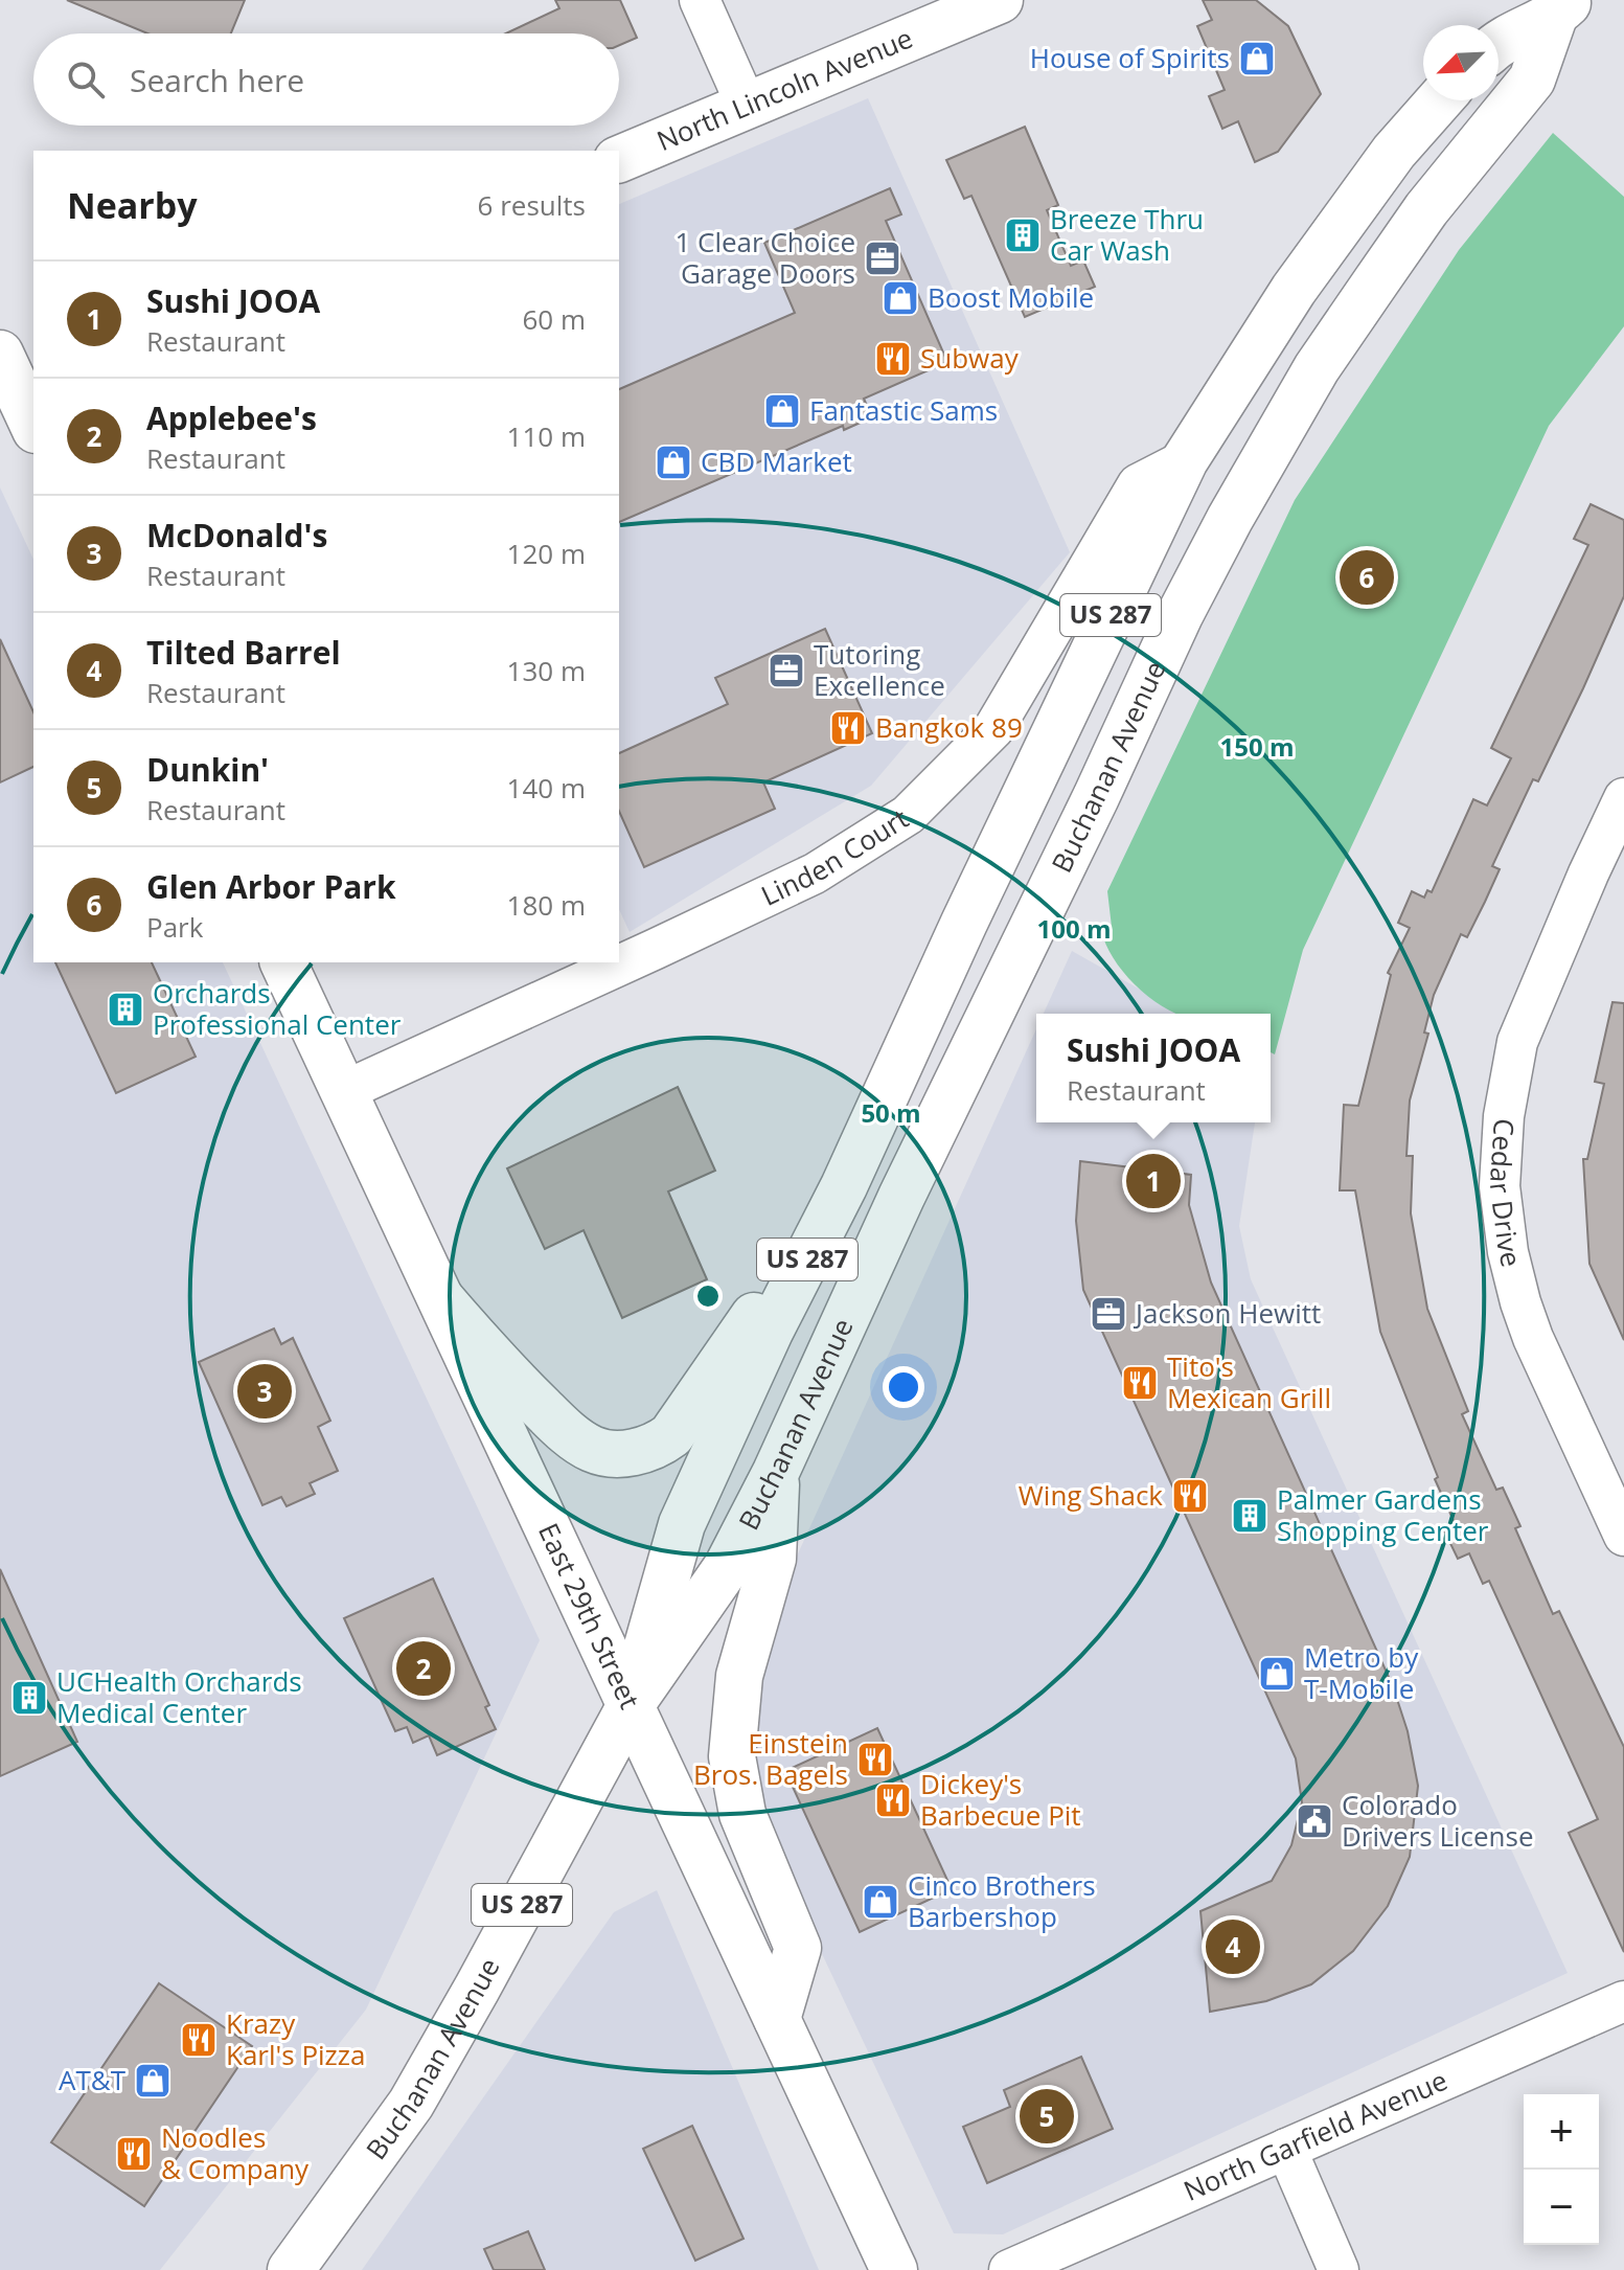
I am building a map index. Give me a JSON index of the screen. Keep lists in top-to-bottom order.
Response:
{
  "streets": {
    "main road": [
      "North Lincoln Avenue",
      "US 287",
      "Buchanan Avenue",
      "East 29th Street"
    ],
    "street": ["Linden Court", "Cedar Drive", "North Garfield Avenue"]
  },
  "crossings": [
    ["Buchanan Avenue", "Linden Court"],
    ["Buchanan Avenue", "East 29th Street"],
    ["Linden Court", "East 29th Street"]
  ],
  "places": {
    "shop": [
      "House of Spirits",
      "Boost Mobile",
      "Fantastic Sams",
      "CBD Market",
      "Metro by T-Mobile",
      "Cinco Brothers Barbershop",
      "AT&T"
    ],
    "building": [
      "Breeze Thru Car Wash",
      "Orchards Professional Center",
      "Palmer Gardens Shopping Center",
      "UCHealth Orchards Medical Center"
    ],
    "office": ["1 Clear Choice Garage Doors", "Tutoring Excellence", "Jackson Hewitt"],
    "restaurant": [
      "Subway",
      "Bangkok 89",
      "Tito's Mexican Grill",
      "Wing Shack",
      "Einstein Bros. Bagels",
      "Dickey's Barbecue Pit",
      "Krazy Karl's Pizza",
      "Noodles & Company"
    ],
    "public building": ["Colorado Drivers License"]
  },
  "north": "bottom left",
  "page": {
    "search": "Search here",
    "heading": ["Nearby", "6 results"],
    "list": [
      {
        "mark": "1",
        "name": "Sushi JOOA",
        "note": "Restaurant",
        "value": "60 m"
      },
      {
        "mark": "2",
        "name": "Applebee's",
        "note": "Restaurant",
        "value": "110 m"
      },
      {
        "mark": "3",
        "name": "McDonald's",
        "note": "Restaurant",
        "value": "120 m"
      },
      {
        "mark": "4",
        "name": "Tilted Barrel",
        "note": "Restaurant",
        "value": "130 m"
      },
      {
        "mark": "5",
        "name": "Dunkin'",
        "note": "Restaurant",
        "value": "140 m"
      },
      {
        "mark": "6",
        "name": "Glen Arbor Park",
        "note": "Park",
        "value": "180 m"
      }
    ],
    "pins": [
      "6",
      "1",
      "3",
      "2",
      "4",
      "5"
    ],
    "popup": ["Sushi JOOA", "Restaurant"],
    "map_buttons": ["+", "−"]
  },
  "rings": ["150 m", "100 m", "50 m"]
}
